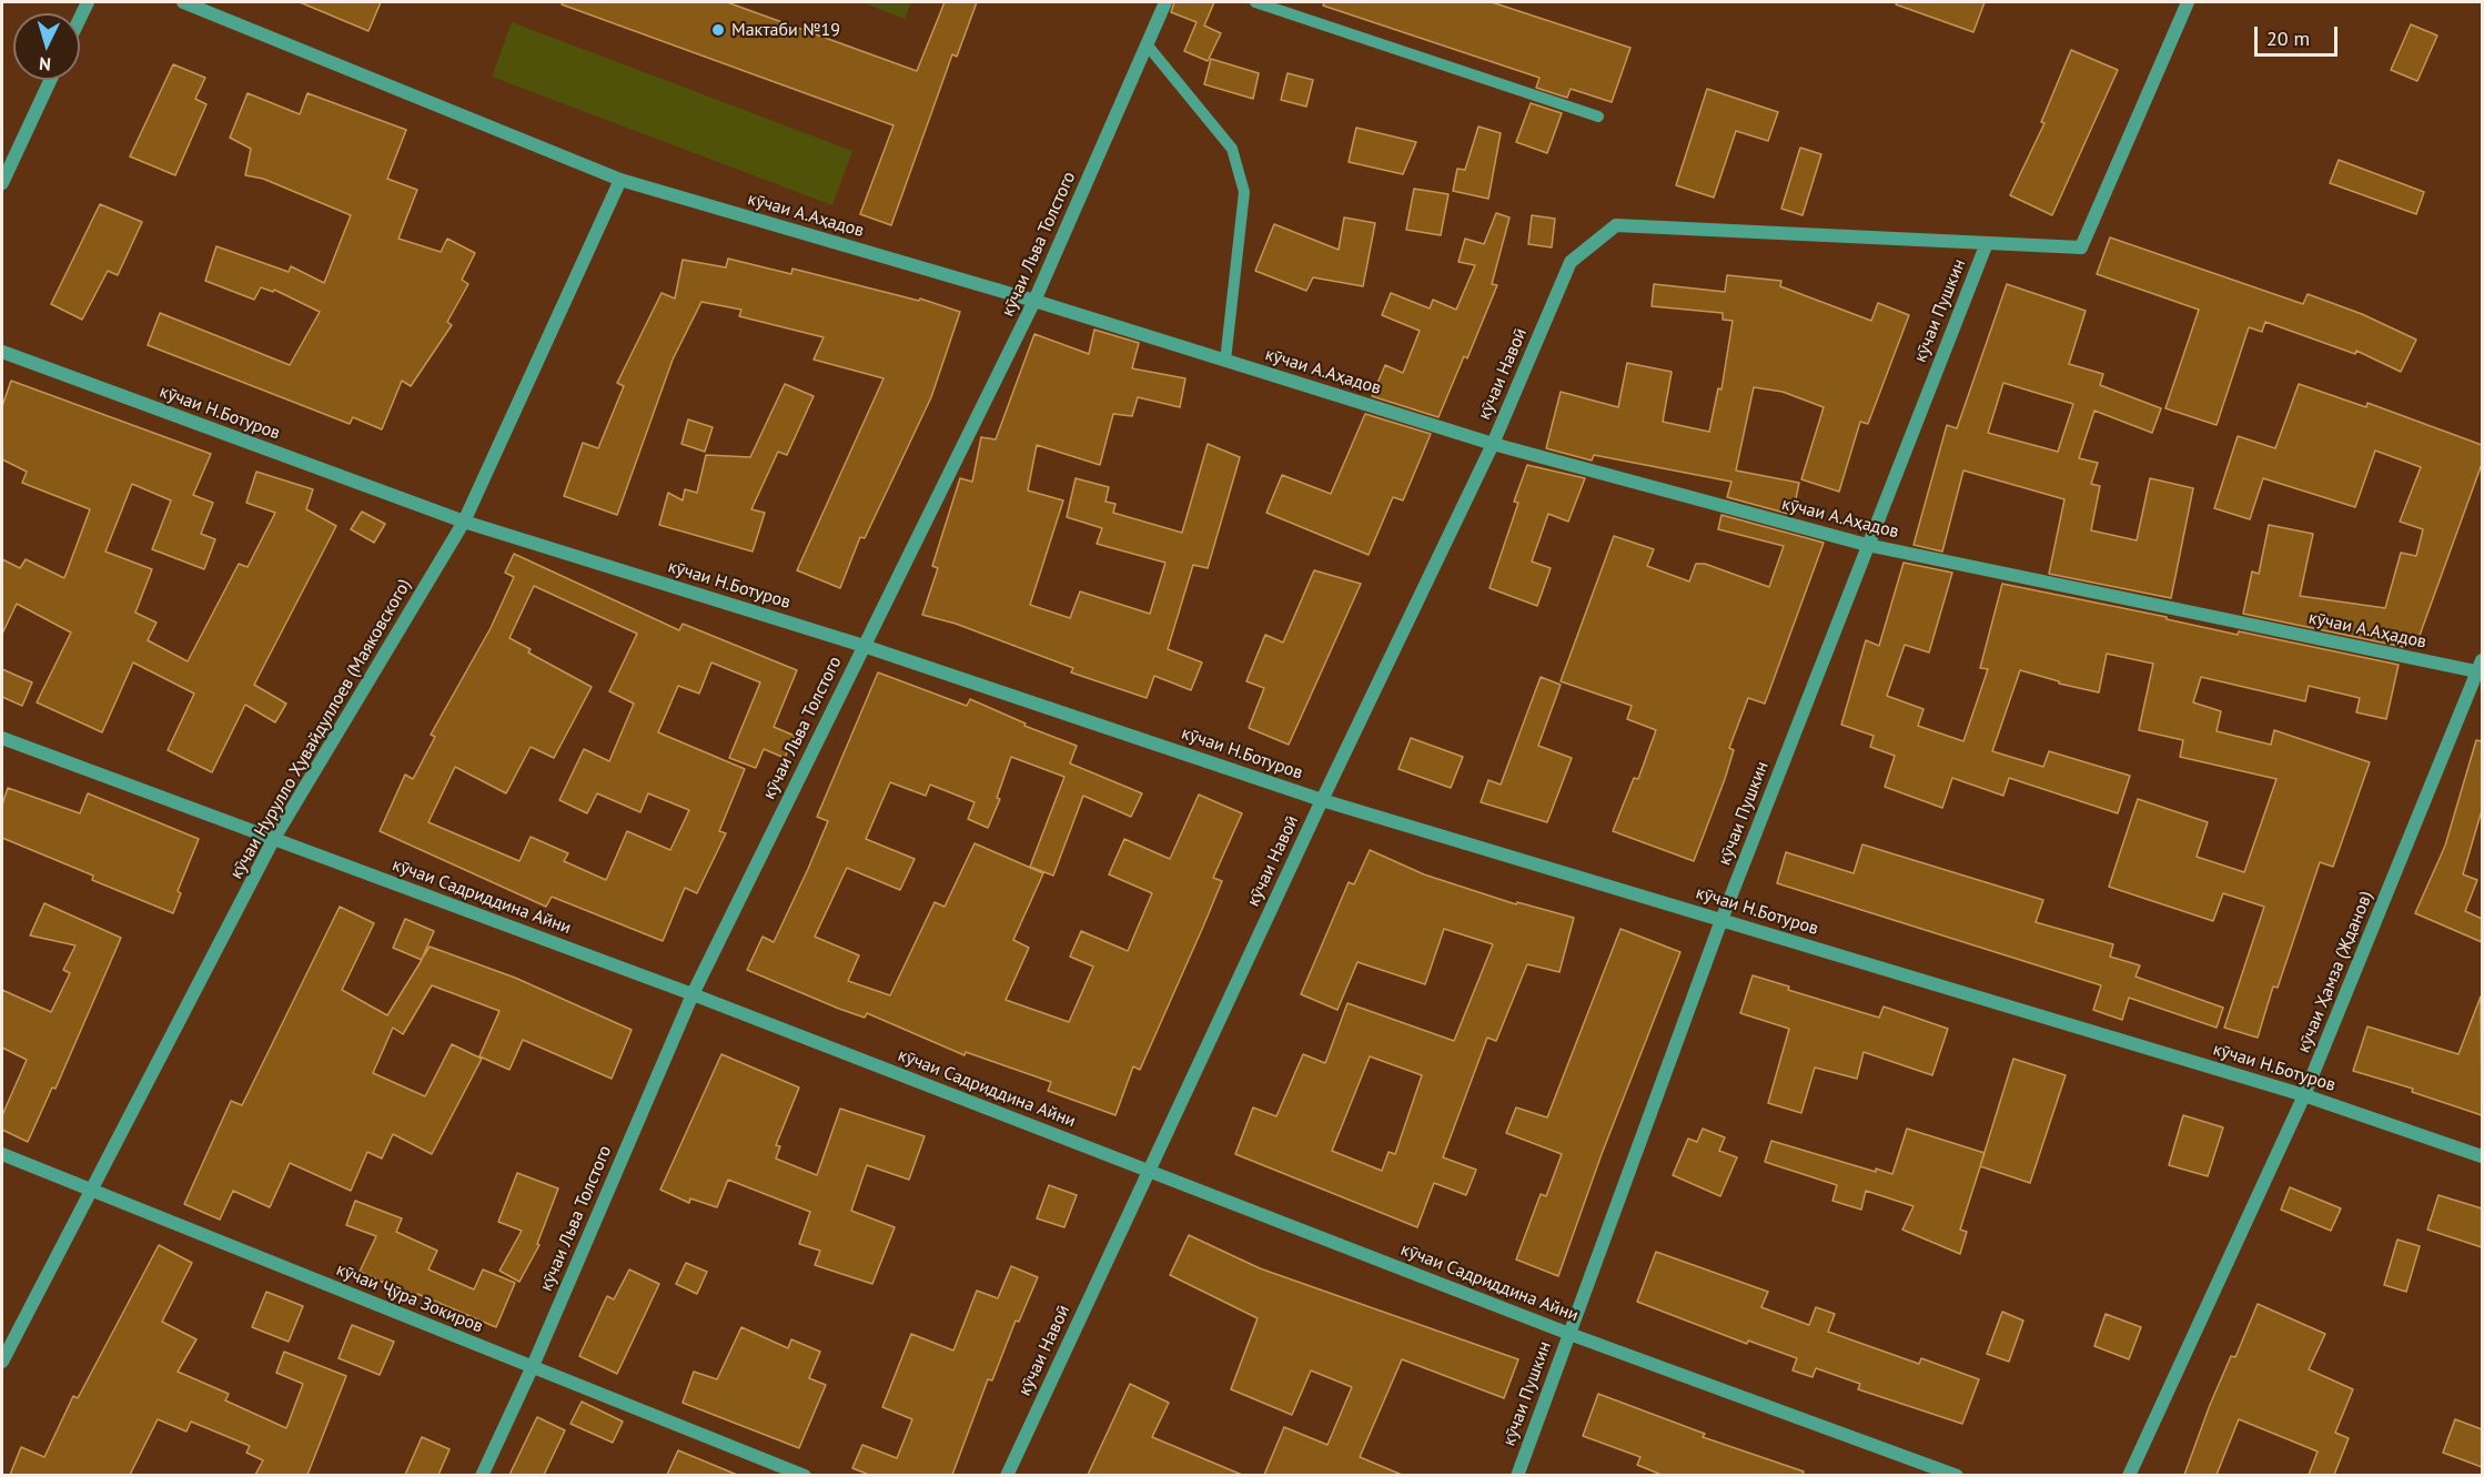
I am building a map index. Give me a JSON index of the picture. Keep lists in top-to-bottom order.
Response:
{
  "streets": {
    "street": [
      "кӯчаи А.Аҳадов",
      "кӯчаи Льва Толстого",
      "кӯчаи Пушкин",
      "кӯчаи Навоӣ",
      "кӯчаи Н.Ботуров",
      "кӯчаи Нурулло Ҳувайдуллоев (Маяковского)",
      "кӯчаи Садриддина Айни",
      "кӯчаи Ҳамза (Жданов)",
      "кӯчаи Ҷӯра Зокиров"
    ]
  },
  "crossings": [
    ["кӯчаи А.Аҳадов", "кӯчаи Льва Толстого"],
    ["кӯчаи А.Аҳадов", "кӯчаи Пушкин"],
    ["кӯчаи А.Аҳадов", "кӯчаи Навоӣ"],
    ["кӯчаи А.Аҳадов", "кӯчаи Нурулло Ҳувайдуллоев (Маяковского)"],
    ["кӯчаи А.Аҳадов", "кӯчаи Ҳамза (Жданов)"],
    ["кӯчаи Льва Толстого", "кӯчаи Н.Ботуров"],
    ["кӯчаи Льва Толстого", "кӯчаи Садриддина Айни"],
    ["кӯчаи Льва Толстого", "кӯчаи Ҷӯра Зокиров"],
    ["кӯчаи Пушкин", "кӯчаи Навоӣ"],
    ["кӯчаи Пушкин", "кӯчаи Н.Ботуров"],
    ["кӯчаи Пушкин", "кӯчаи Садриддина Айни"],
    ["кӯчаи Навоӣ", "кӯчаи Н.Ботуров"],
    ["кӯчаи Навоӣ", "кӯчаи Садриддина Айни"],
    ["кӯчаи Н.Ботуров", "кӯчаи Нурулло Ҳувайдуллоев (Маяковского)"],
    ["кӯчаи Н.Ботуров", "кӯчаи Ҳамза (Жданов)"],
    ["кӯчаи Нурулло Ҳувайдуллоев (Маяковского)", "кӯчаи Садриддина Айни"],
    ["кӯчаи Нурулло Ҳувайдуллоев (Маяковского)", "кӯчаи Ҷӯра Зокиров"]
  ],
  "places": ["Мактаби №19"],
  "scale_bar": "20 m",
  "north": "bottom"
}
